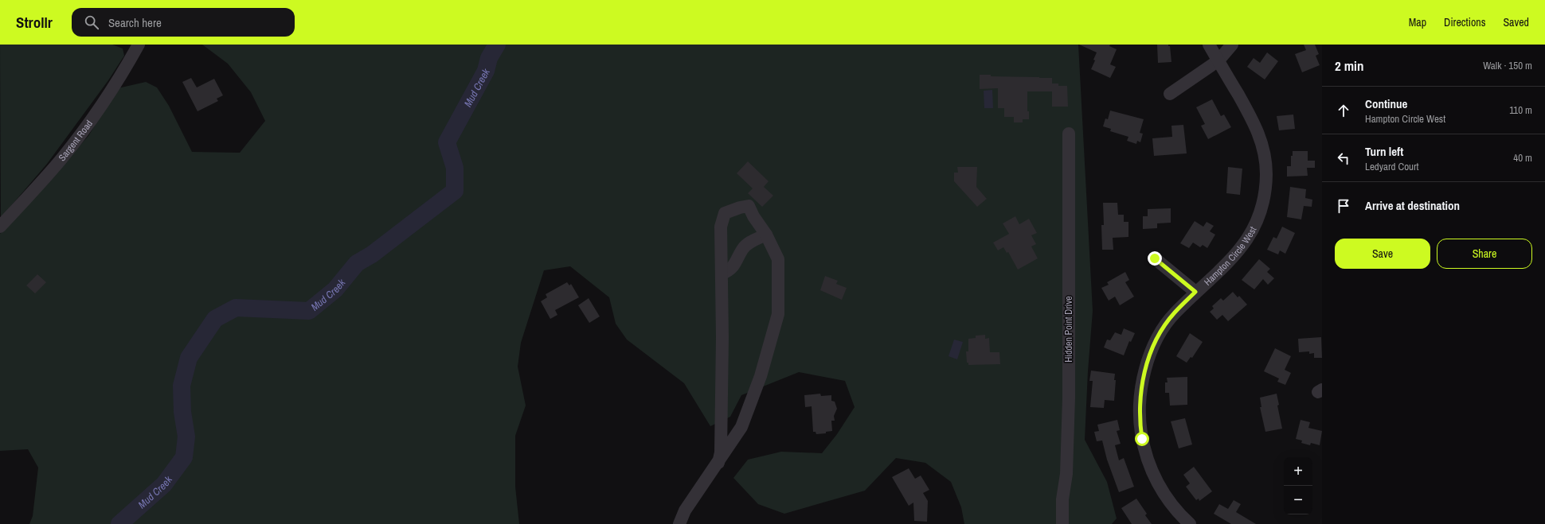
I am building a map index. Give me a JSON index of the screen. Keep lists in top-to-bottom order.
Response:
{
  "streets": {
    "street": ["Sargent Road", "Hampton Circle West", "Hidden Point Drive"]
  },
  "water": ["Mud Creek"],
  "page": {
    "header": "Strollr",
    "search": "Search here",
    "nav": ["Map", "Directions", "Saved"],
    "heading": ["2 min", "Walk · 150 m"],
    "list": [
      ["Continue", "Hampton Circle West", "110 m"],
      ["Turn left", "Ledyard Court", "40 m"],
      "Arrive at destination"
    ],
    "buttons": ["Save", "Share"],
    "map_buttons": ["+", "−"]
  }
}
